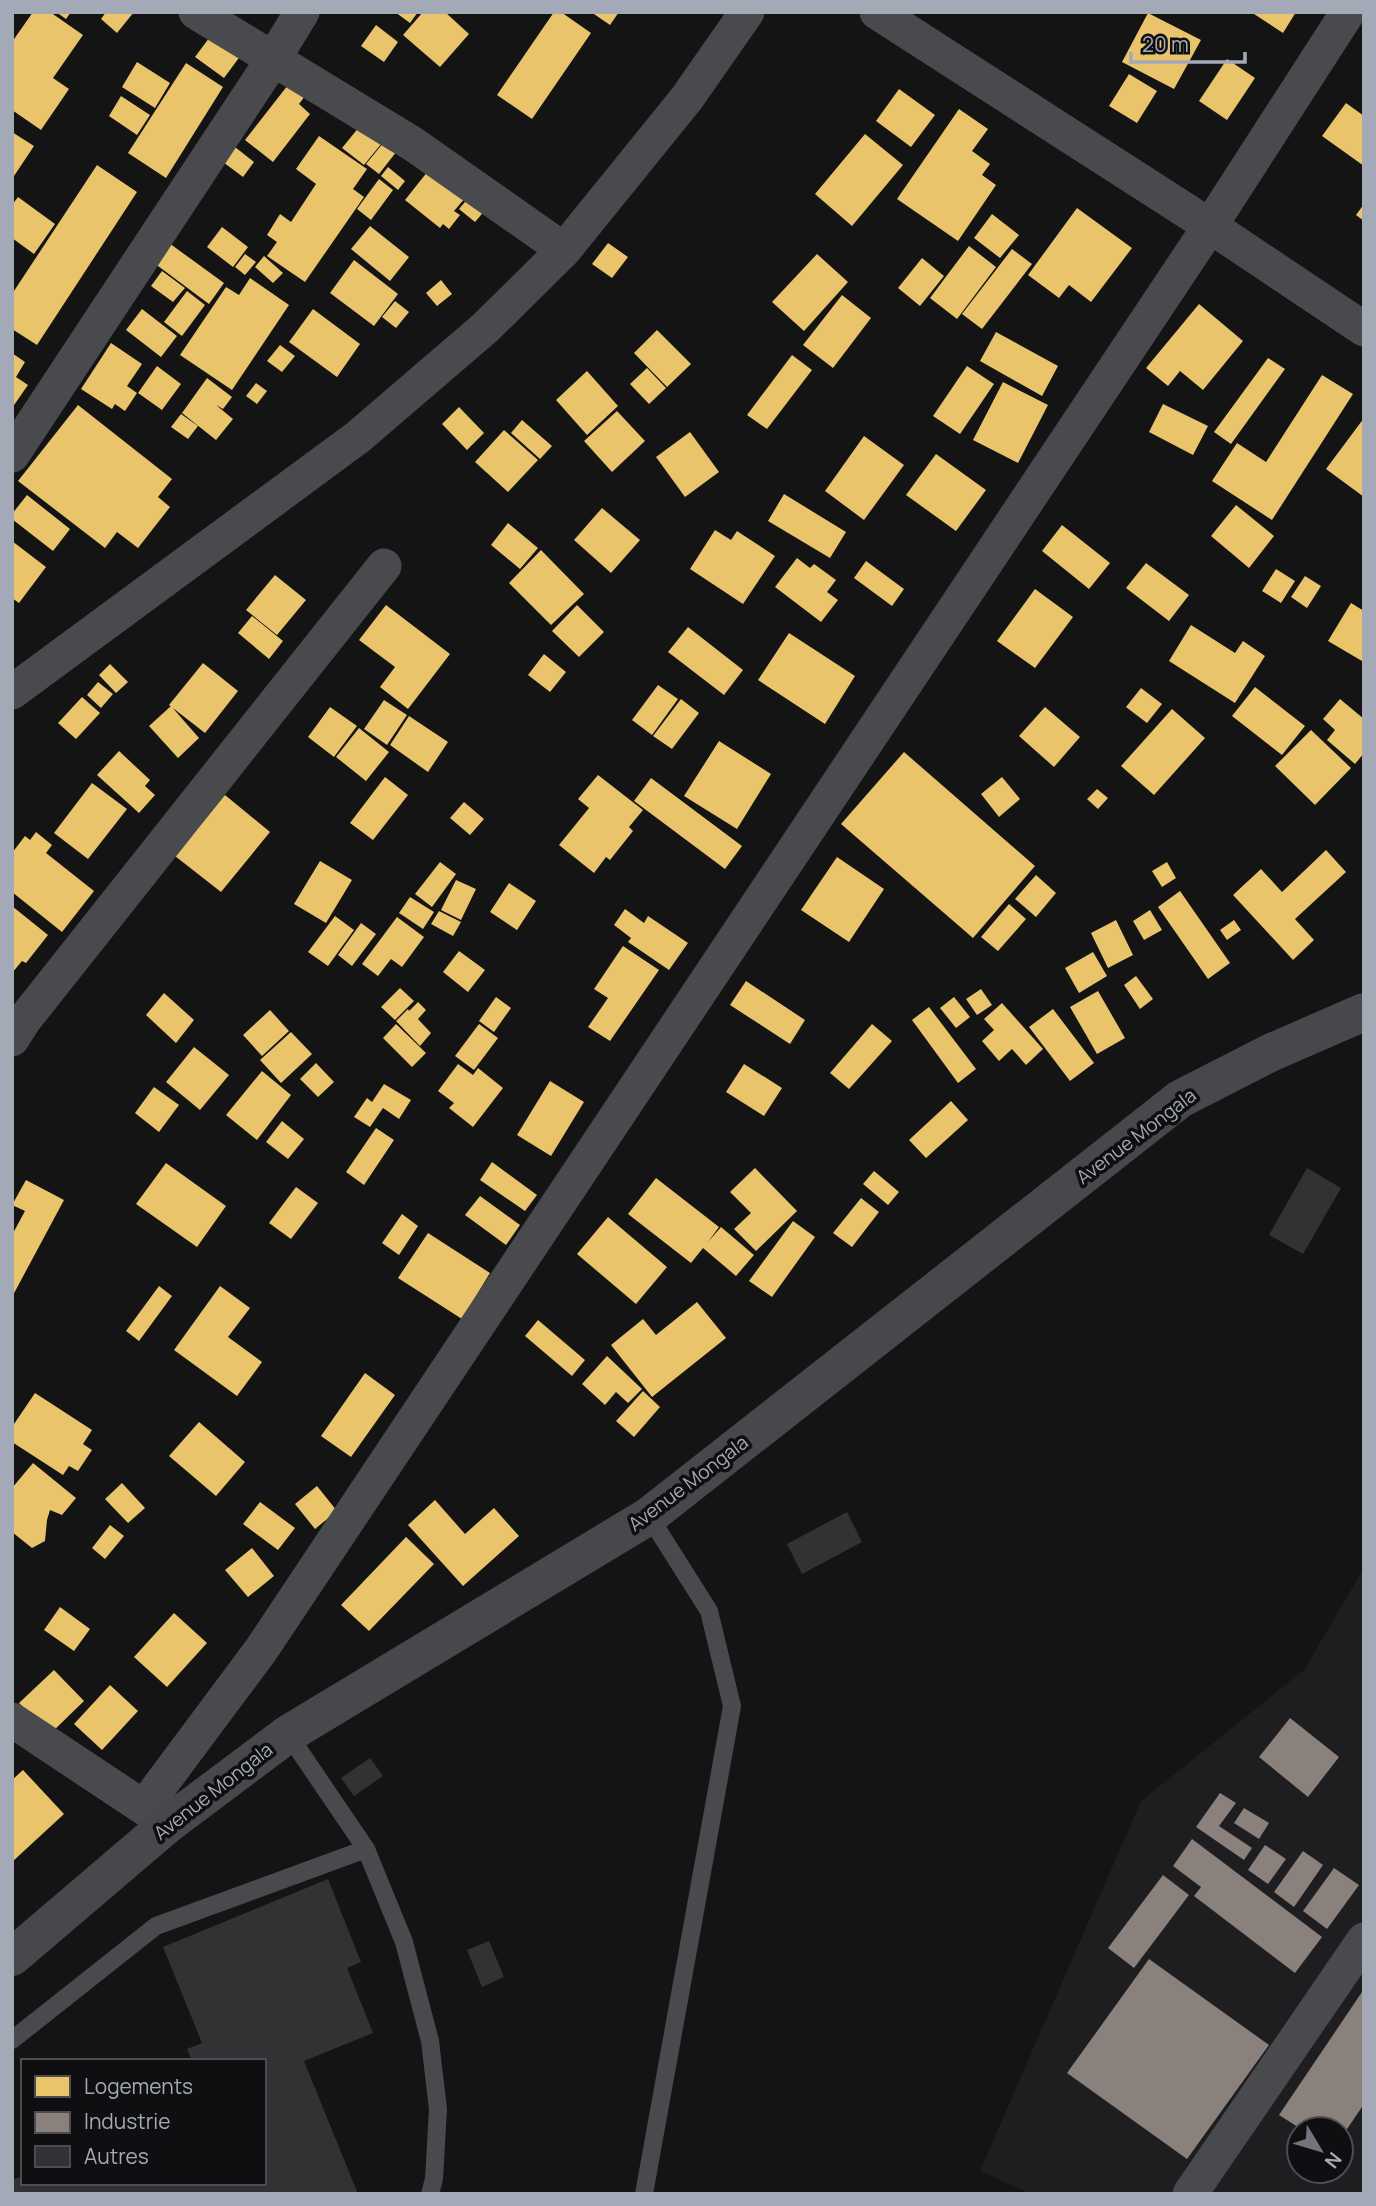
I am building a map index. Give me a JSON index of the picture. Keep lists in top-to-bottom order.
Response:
{
  "streets": {
    "street": ["Avenue Mongala"]
  },
  "legend": ["Logements", "Industrie", "Autres"],
  "scale_bar": "20 m",
  "north": "bottom right"
}
